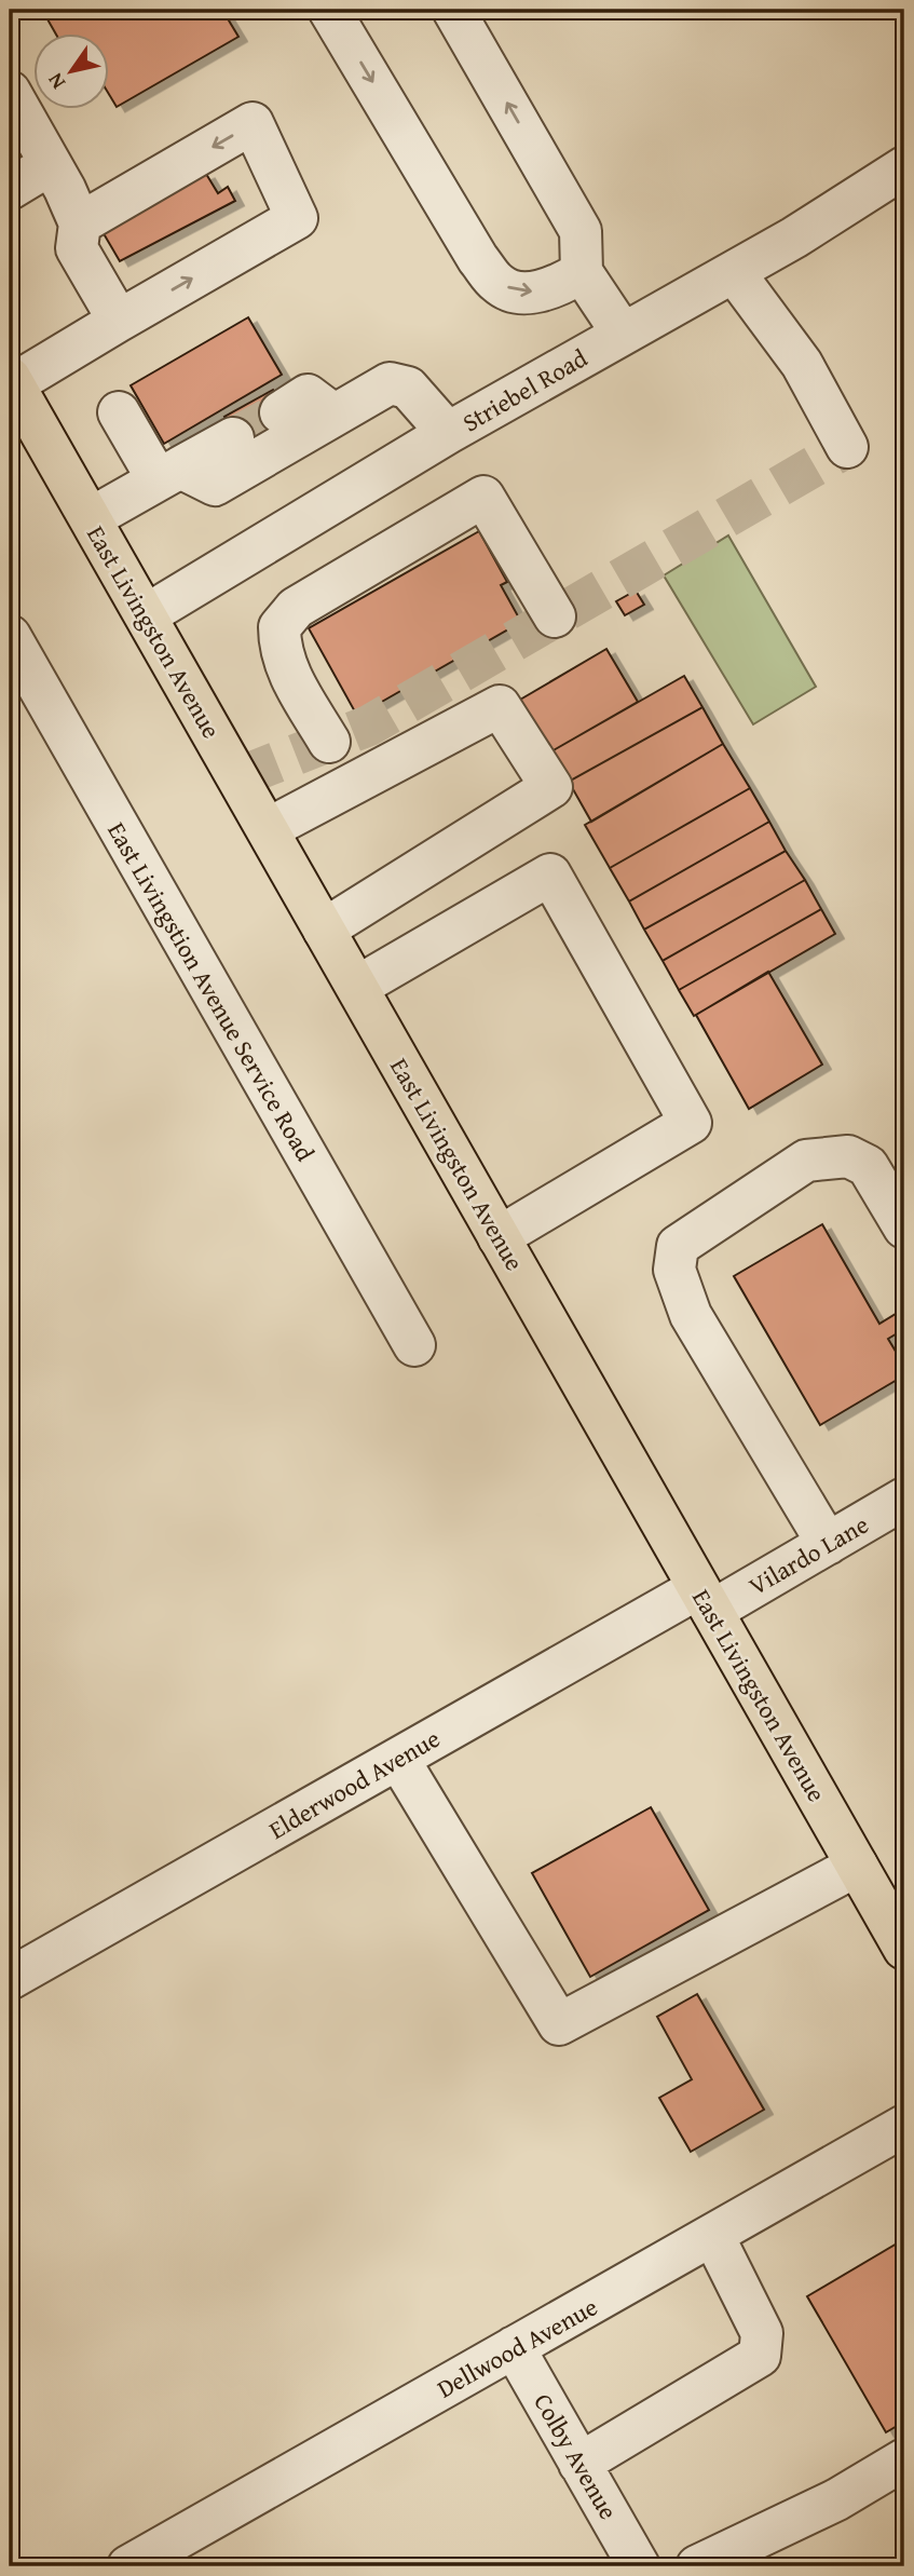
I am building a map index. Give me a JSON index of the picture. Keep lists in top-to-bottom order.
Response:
{
  "streets": {
    "main road": ["East Livingston Avenue"],
    "street": [
      "Striebel Road",
      "East Livingstion Avenue Service Road",
      "Vilardo Lane",
      "Elderwood Avenue",
      "Dellwood Avenue",
      "Colby Avenue"
    ]
  },
  "crossings": [
    ["Striebel Road", "East Livingston Avenue"],
    ["East Livingston Avenue", "Vilardo Lane"],
    ["East Livingston Avenue", "Elderwood Avenue"],
    ["Vilardo Lane", "Elderwood Avenue"],
    ["Dellwood Avenue", "Colby Avenue"]
  ],
  "north": "bottom left"
}
